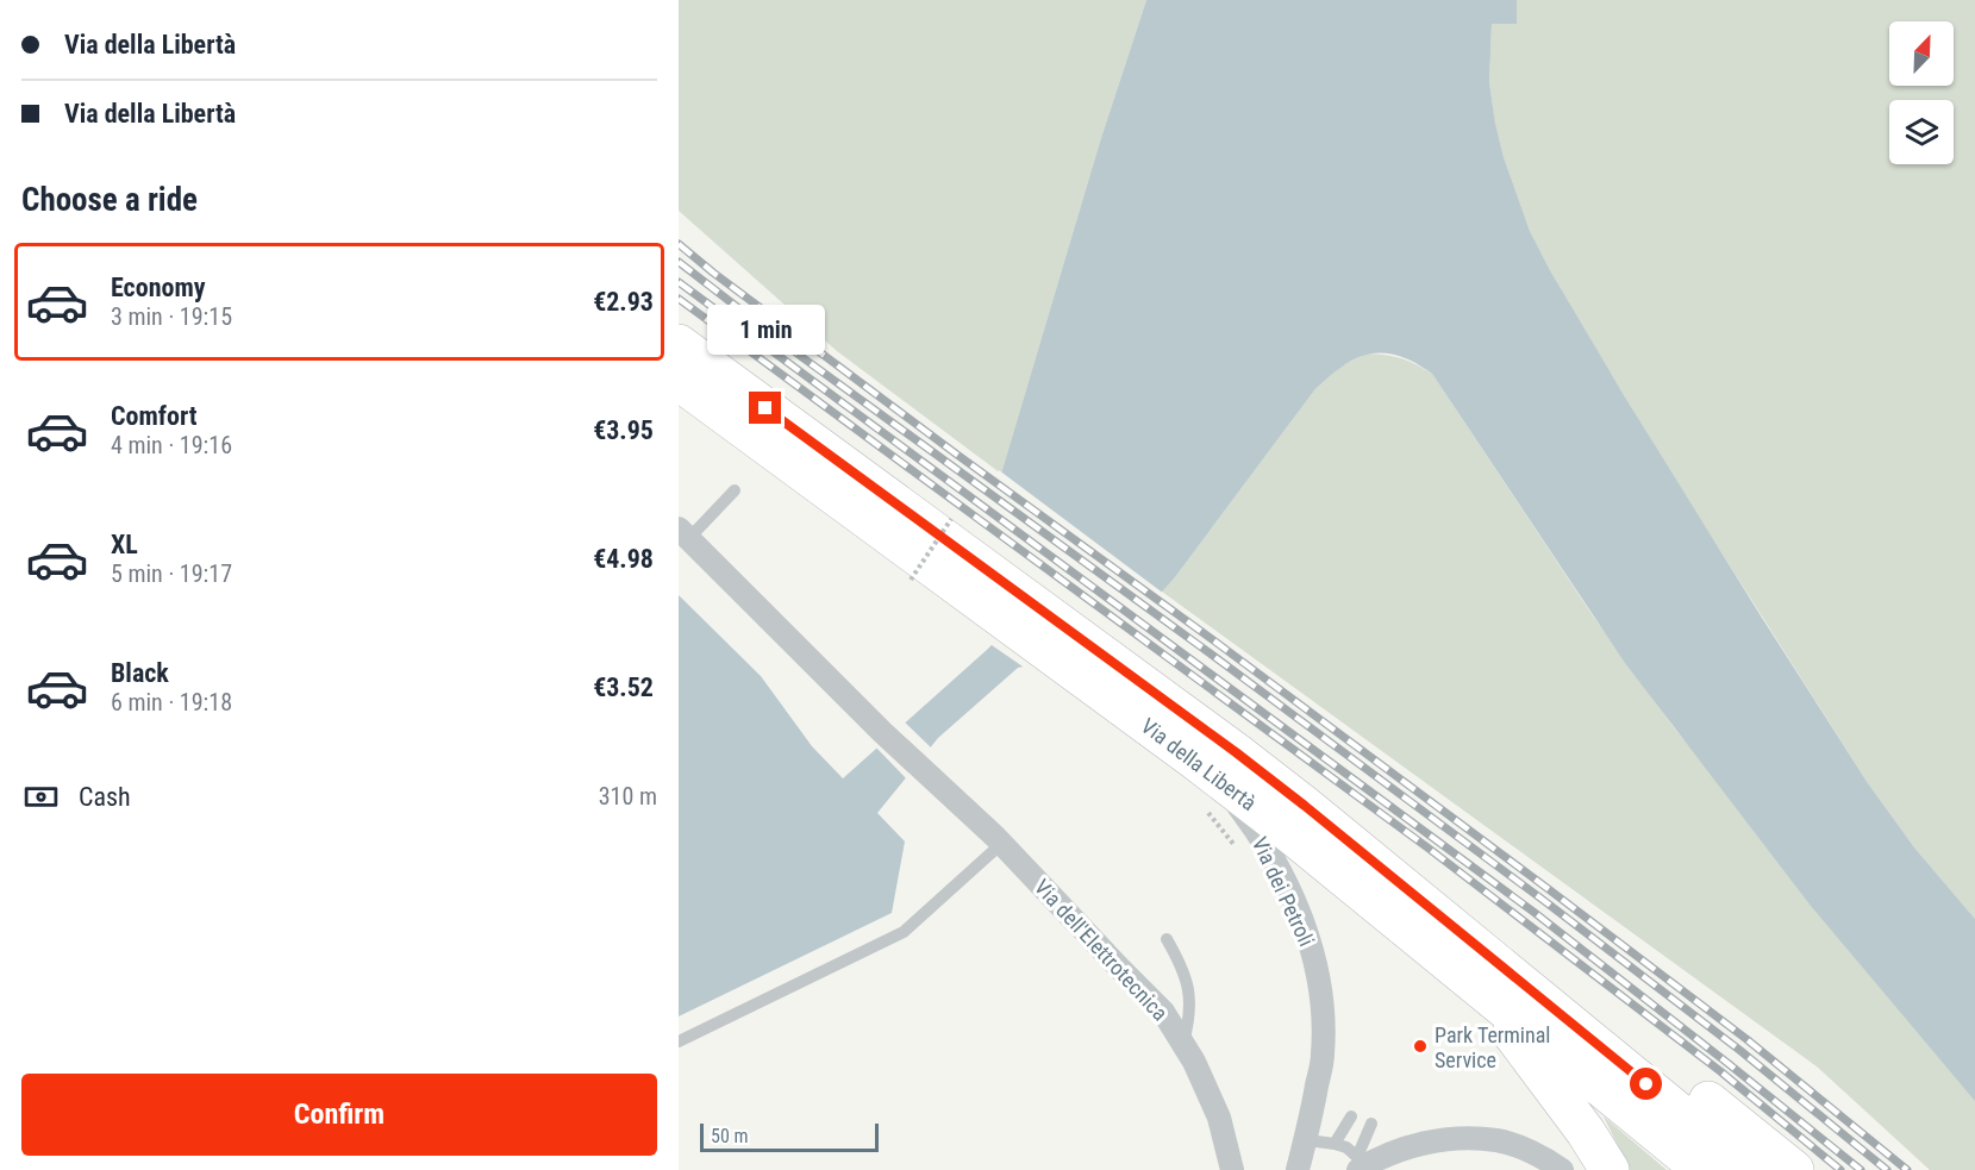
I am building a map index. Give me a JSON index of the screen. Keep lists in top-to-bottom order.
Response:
{
  "streets": {
    "highway": ["Via della Libertà"],
    "street": ["Via dei Petroli", "Via dell'Elettrotecnica"]
  },
  "crossings": [
    ["Via della Libertà", "Via dei Petroli"]
  ],
  "places": ["Park Terminal Service"],
  "scale_bar": "50 m",
  "north": "top right",
  "page": {
    "banner": ["Via della Libertà", "Via della Libertà"],
    "heading": "Choose a ride",
    "list": [
      {
        "name": "Economy",
        "note": "3 min · 19:15",
        "value": "€2.93"
      },
      {
        "name": "Comfort",
        "note": "4 min · 19:16",
        "value": "€3.95"
      },
      {
        "name": "XL",
        "note": "5 min · 19:17",
        "value": "€4.98"
      },
      {
        "name": "Black",
        "note": "6 min · 19:18",
        "value": "€3.52"
      }
    ],
    "bubble": "1 min",
    "pay": ["Cash", "310 m"],
    "buttons": "Confirm",
    "scale": "50 m"
  }
}
